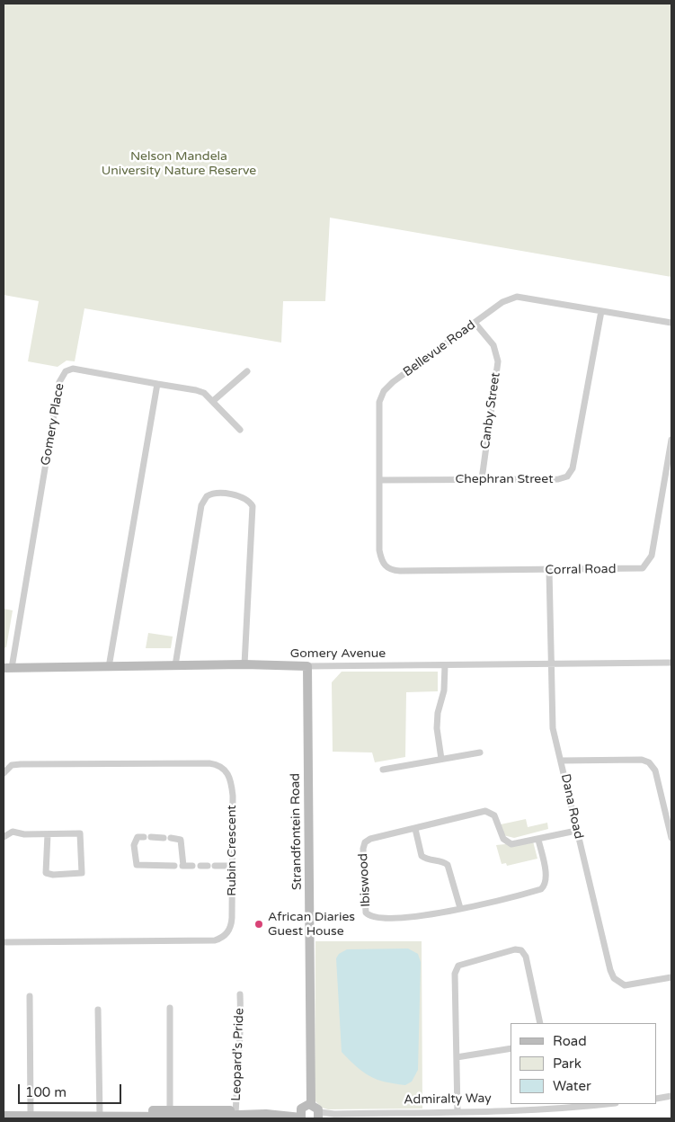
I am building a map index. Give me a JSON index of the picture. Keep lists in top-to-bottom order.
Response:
{
  "streets": {
    "street": [
      "Bellevue Road",
      "Canby Street",
      "Gomery Place",
      "Chephran Street",
      "Corral Road",
      "Gomery Avenue",
      "Dana Road",
      "Strandfontein Road",
      "Rubin Crescent",
      "Ibiswood",
      "Leopard’s Pride",
      "Admiralty Way"
    ]
  },
  "crossings": [
    ["Bellevue Road", "Canby Street"],
    ["Bellevue Road", "Chephran Street"],
    ["Bellevue Road", "Corral Road"],
    ["Canby Street", "Chephran Street"],
    ["Gomery Place", "Gomery Avenue"],
    ["Corral Road", "Dana Road"],
    ["Gomery Avenue", "Dana Road"],
    ["Gomery Avenue", "Strandfontein Road"],
    ["Dana Road", "Ibiswood"]
  ],
  "parks": ["Nelson Mandela University Nature Reserve"],
  "places": ["African Diaries Guest House"],
  "legend": ["Road", "Park", "Water"],
  "scale_bar": "100 m"
}
